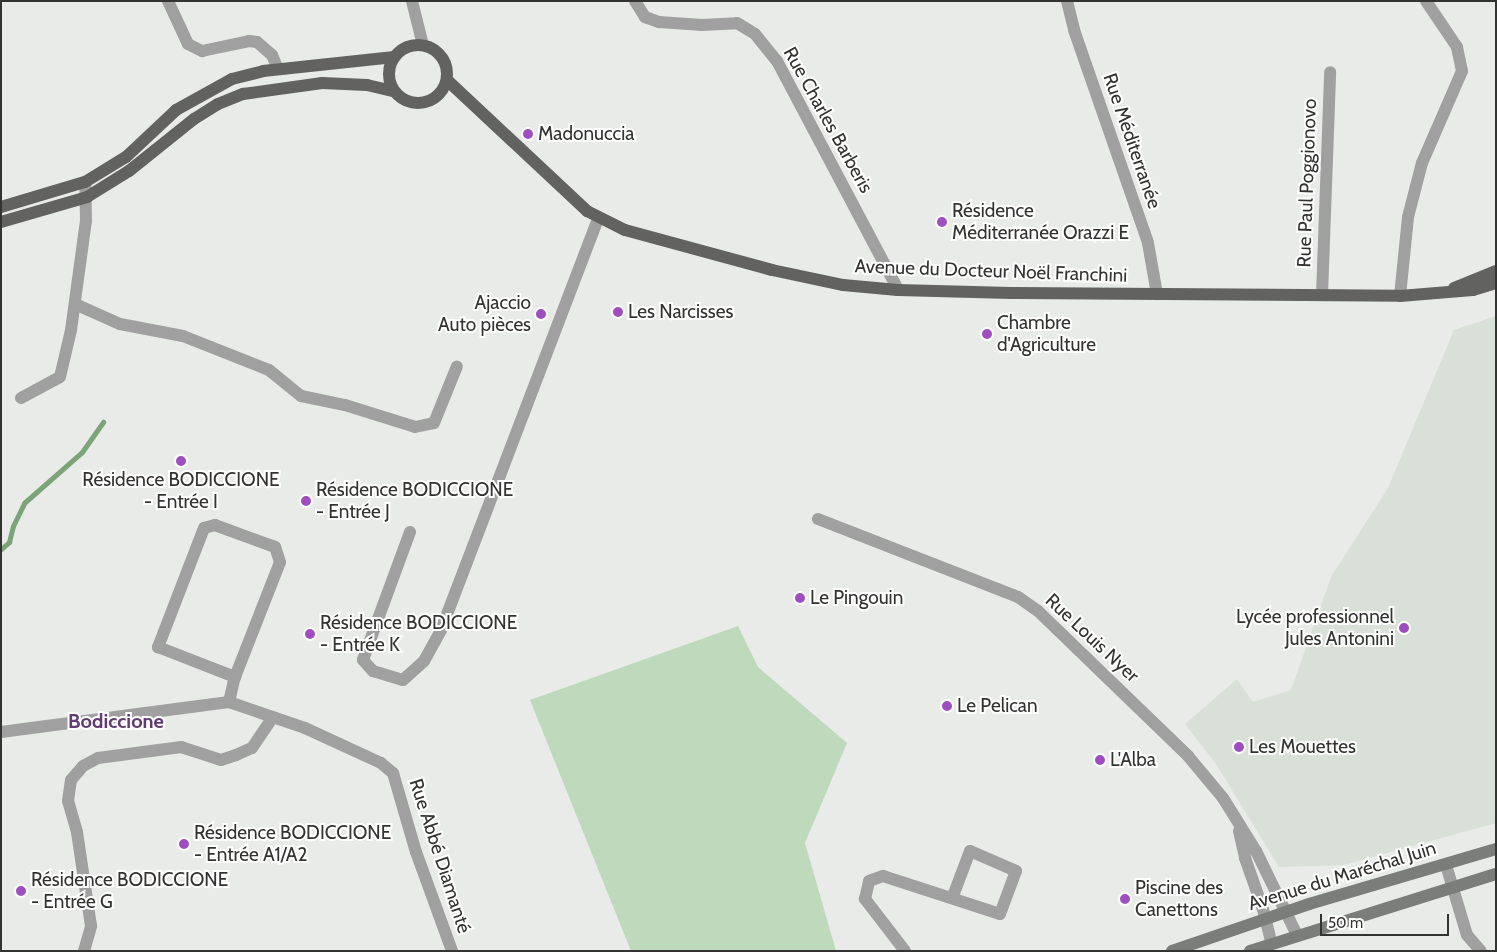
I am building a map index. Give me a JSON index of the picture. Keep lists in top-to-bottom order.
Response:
{
  "streets": {
    "main road": ["Avenue du Docteur Noël Franchini", "Avenue du Maréchal Juin"],
    "street": [
      "Rue Charles Barberis",
      "Rue Méditerranée",
      "Rue Paul Poggionovo",
      "Rue Louis Nyer",
      "Rue Abbé Diamanté"
    ]
  },
  "crossings": [
    ["Rue Charles Barberis", "Avenue du Docteur Noël Franchini"],
    ["Rue Méditerranée", "Avenue du Docteur Noël Franchini"],
    ["Rue Paul Poggionovo", "Avenue du Docteur Noël Franchini"],
    ["Rue Louis Nyer", "Avenue du Maréchal Juin"]
  ],
  "districts": ["Bodiccione"],
  "places": [
    "Madonuccia",
    "Résidence Méditerranée Orazzi E",
    "Les Narcisses",
    "Ajaccio Auto pièces",
    "Chambre d'Agriculture",
    "Résidence BODICCIONE - Entrée I",
    "Résidence BODICCIONE - Entrée J",
    "Le Pingouin",
    "Lycée professionnel Jules Antonini",
    "Résidence BODICCIONE - Entrée K",
    "Le Pelican",
    "Les Mouettes",
    "L'Alba",
    "Résidence BODICCIONE - Entrée A1/A2",
    "Résidence BODICCIONE - Entrée G",
    "Piscine des Canettons"
  ],
  "scale_bar": "50 m"
}
